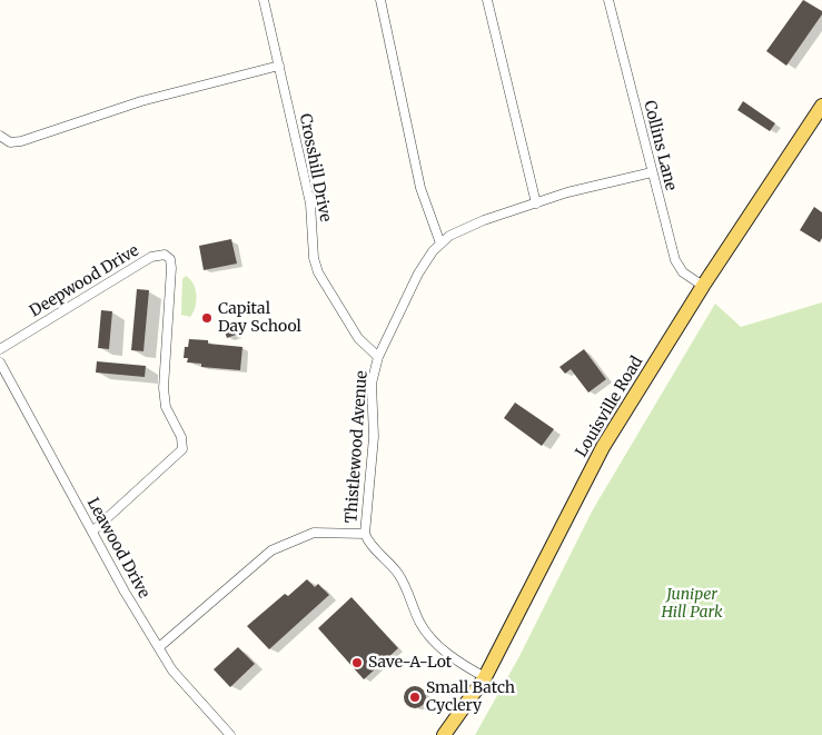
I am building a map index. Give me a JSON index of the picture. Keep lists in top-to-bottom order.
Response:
{
  "streets": {
    "main road": ["Louisville Road"],
    "street": [
      "Collins Lane",
      "Crosshill Drive",
      "Deepwood Drive",
      "Thistlewood Avenue",
      "Leawood Drive"
    ]
  },
  "crossings": [
    ["Collins Lane", "Louisville Road"],
    ["Collins Lane", "Thistlewood Avenue"],
    ["Crosshill Drive", "Thistlewood Avenue"],
    ["Deepwood Drive", "Leawood Drive"],
    ["Louisville Road", "Thistlewood Avenue"]
  ],
  "parks": ["Juniper Hill Park"],
  "places": ["Capital Day School", "Save-A-Lot", "Small Batch Cyclery"]
}
